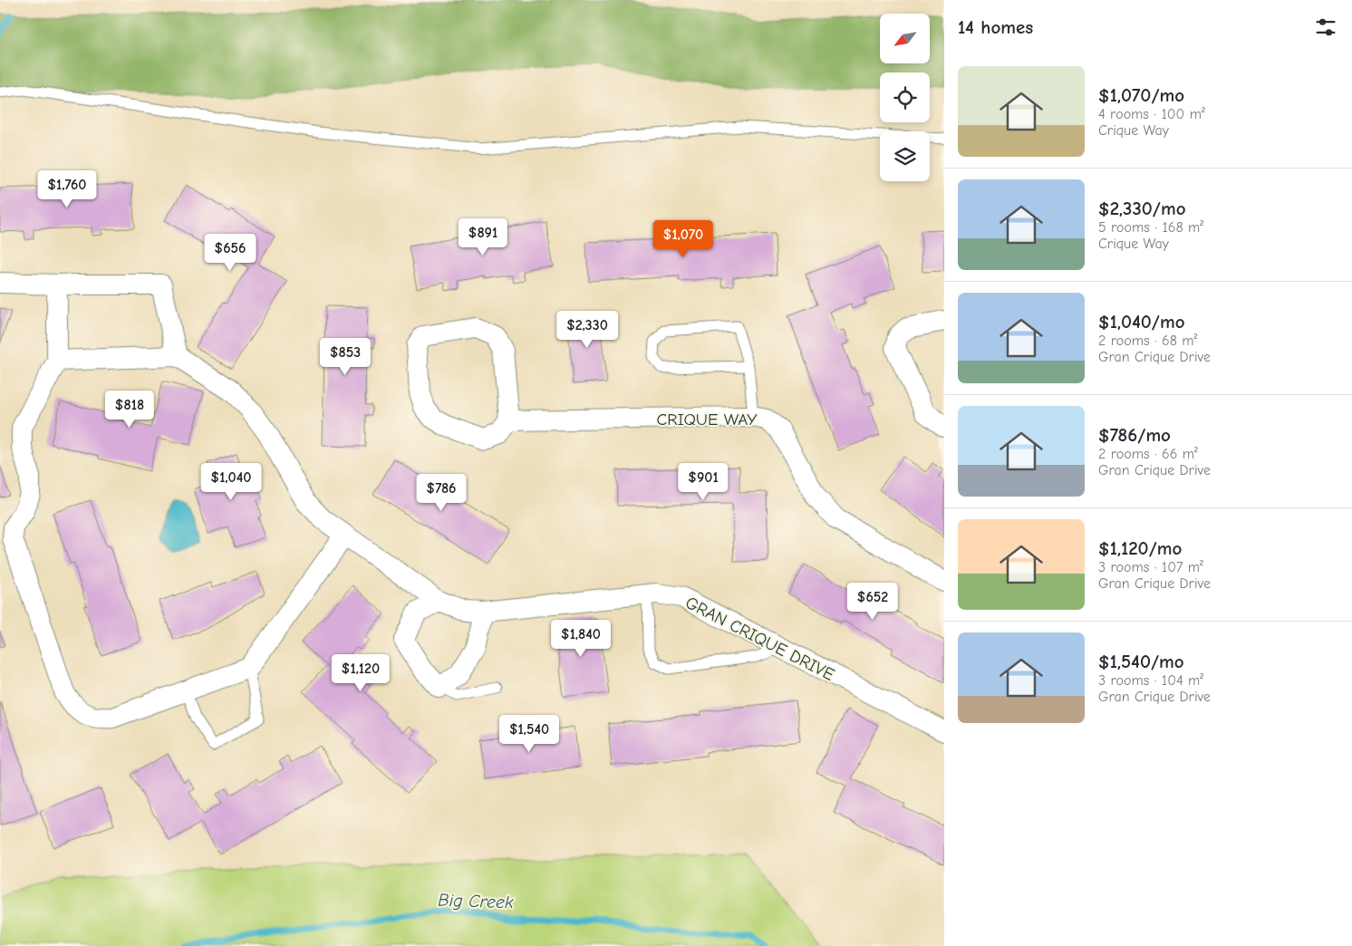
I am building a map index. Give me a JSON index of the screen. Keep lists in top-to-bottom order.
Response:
{
  "streets": {
    "street": ["CRIQUE WAY", "GRAN CRIQUE DRIVE"]
  },
  "water": ["Big Creek"],
  "north": "bottom left",
  "page": {
    "heading": "14 homes",
    "list": [
      {
        "name": "$1,070/mo",
        "note": "4 rooms · 100 m² · Crique Way"
      },
      {
        "name": "$2,330/mo",
        "note": "5 rooms · 168 m² · Crique Way"
      },
      {
        "name": "$1,040/mo",
        "note": "2 rooms · 68 m² · Gran Crique Drive"
      },
      {
        "name": "$786/mo",
        "note": "2 rooms · 66 m² · Gran Crique Drive"
      },
      {
        "name": "$1,120/mo",
        "note": "3 rooms · 107 m² · Gran Crique Drive"
      },
      {
        "name": "$1,540/mo",
        "note": "3 rooms · 104 m² · Gran Crique Drive"
      }
    ],
    "price": [
      "$1,760",
      "$891",
      "$1,070",
      "$656",
      "$2,330",
      "$853",
      "$818",
      "$1,040",
      "$901",
      "$786",
      "$652",
      "$1,840",
      "$1,120",
      "$1,540"
    ]
  }
}
